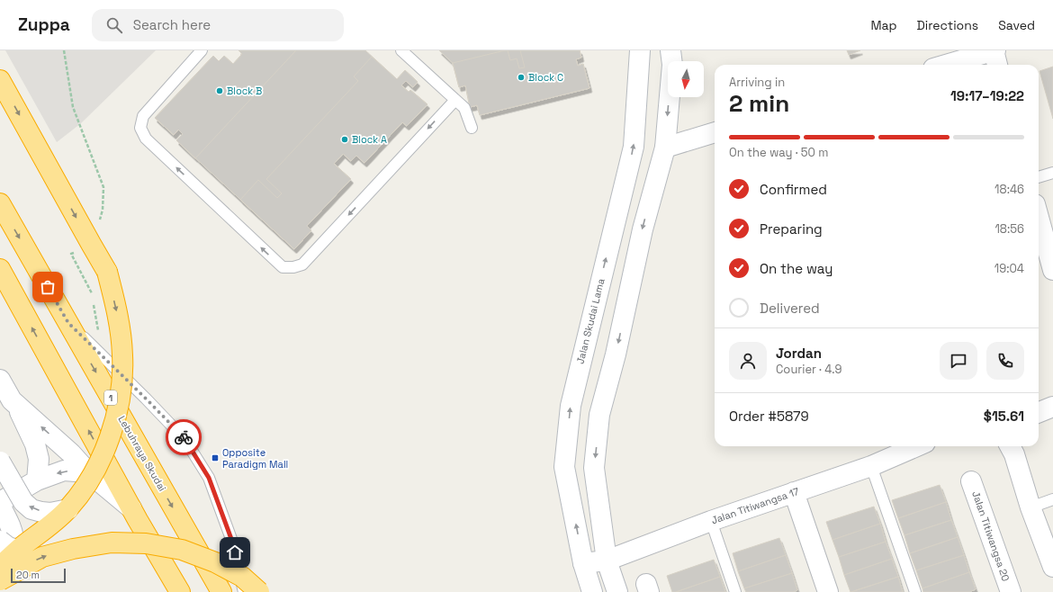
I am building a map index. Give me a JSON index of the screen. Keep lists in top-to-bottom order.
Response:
{
  "streets": {
    "highway": ["1", "Lebuhraya Skudai"],
    "street": ["Jalan Skudai Lama", "Jalan Titiwangsa 17", "Jalan Titiwangsa 20"]
  },
  "crossings": [
    ["Jalan Skudai Lama", "Jalan Titiwangsa 17"]
  ],
  "places": {
    "other": ["Block C", "Block B", "Block A"],
    "transit": ["Opposite Paradigm Mall"]
  },
  "scale_bar": "20 m",
  "north": "bottom",
  "page": {
    "header": "Zuppa",
    "search": "Search here",
    "nav": ["Map", "Directions", "Saved"],
    "heading": ["2 min", "Arriving in", "19:17–19:22"],
    "panel": [
      "Jordan",
      "Courier · 4.9",
      "Order #5879",
      "$15.61"
    ],
    "bar": "On the way · 50 m",
    "list": [
      ["Confirmed", "18:46"],
      ["Preparing", "18:56"],
      ["On the way", "19:04"],
      "Delivered"
    ],
    "scale": "20 m"
  }
}
